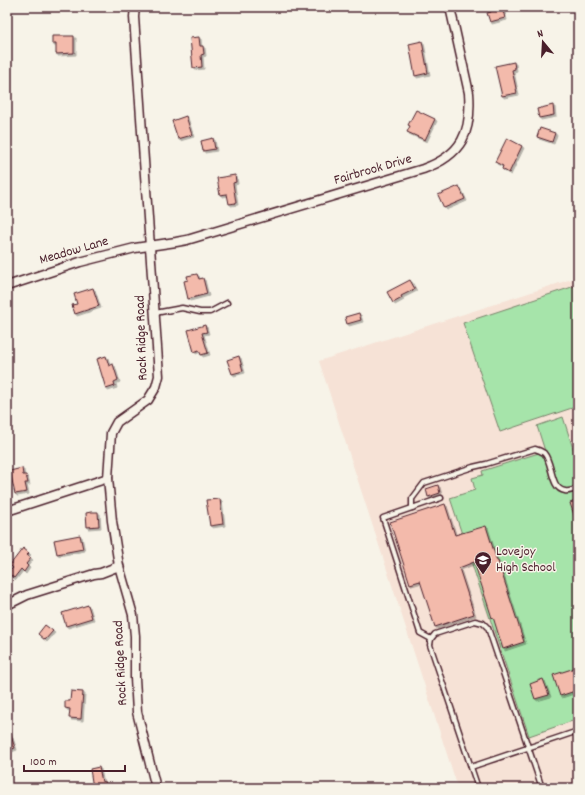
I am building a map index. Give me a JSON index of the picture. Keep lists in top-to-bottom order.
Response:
{
  "streets": {
    "street": ["Fairbrook Drive", "Meadow Lane", "Rock Ridge Road"]
  },
  "crossings": [
    ["Fairbrook Drive", "Meadow Lane"],
    ["Fairbrook Drive", "Rock Ridge Road"],
    ["Meadow Lane", "Rock Ridge Road"]
  ],
  "places": {
    "school or university": ["Lovejoy High School"]
  },
  "scale_bar": "100 m",
  "north": "top"
}
